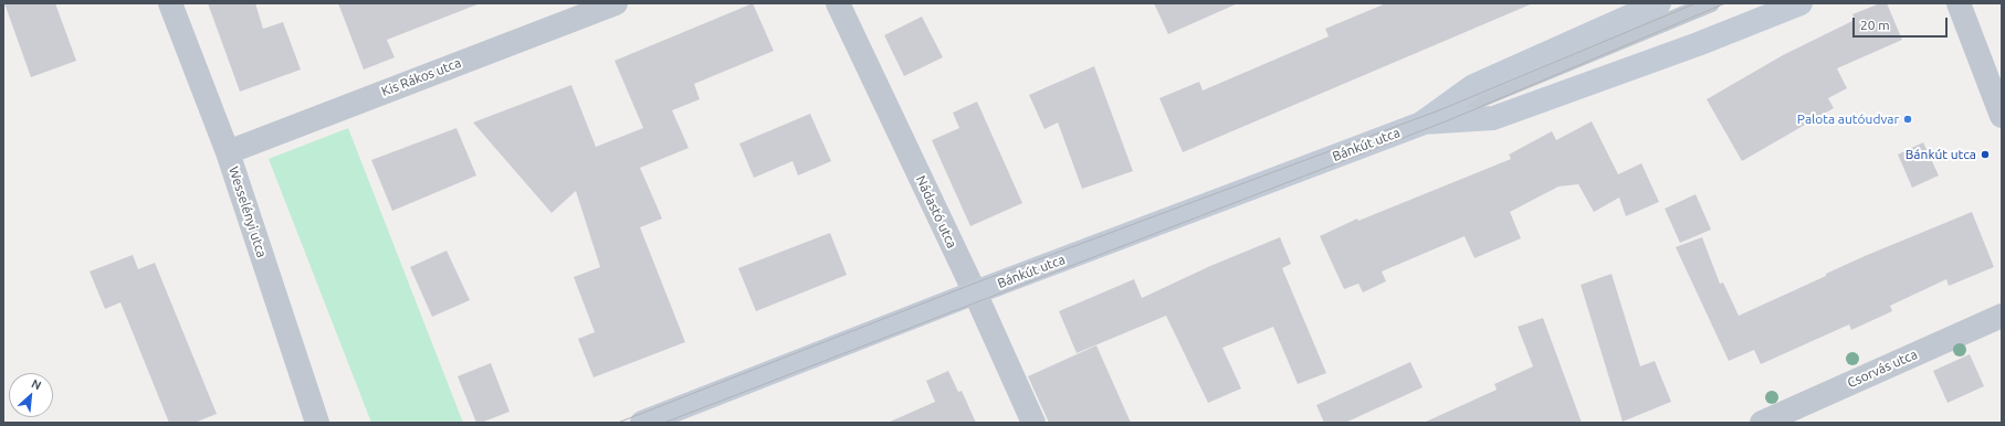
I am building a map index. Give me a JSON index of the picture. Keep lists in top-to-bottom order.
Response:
{
  "streets": {
    "street": [
      "Kis Rákos utca",
      "Bánkút utca",
      "Wesselényi utca",
      "Nádastó utca",
      "Csorvás utca"
    ]
  },
  "crossings": [
    ["Kis Rákos utca", "Wesselényi utca"],
    ["Bánkút utca", "Nádastó utca"]
  ],
  "places": ["Palota autóudvar", "Bánkút utca"],
  "scale_bar": "20 m",
  "north": "top right"
}
